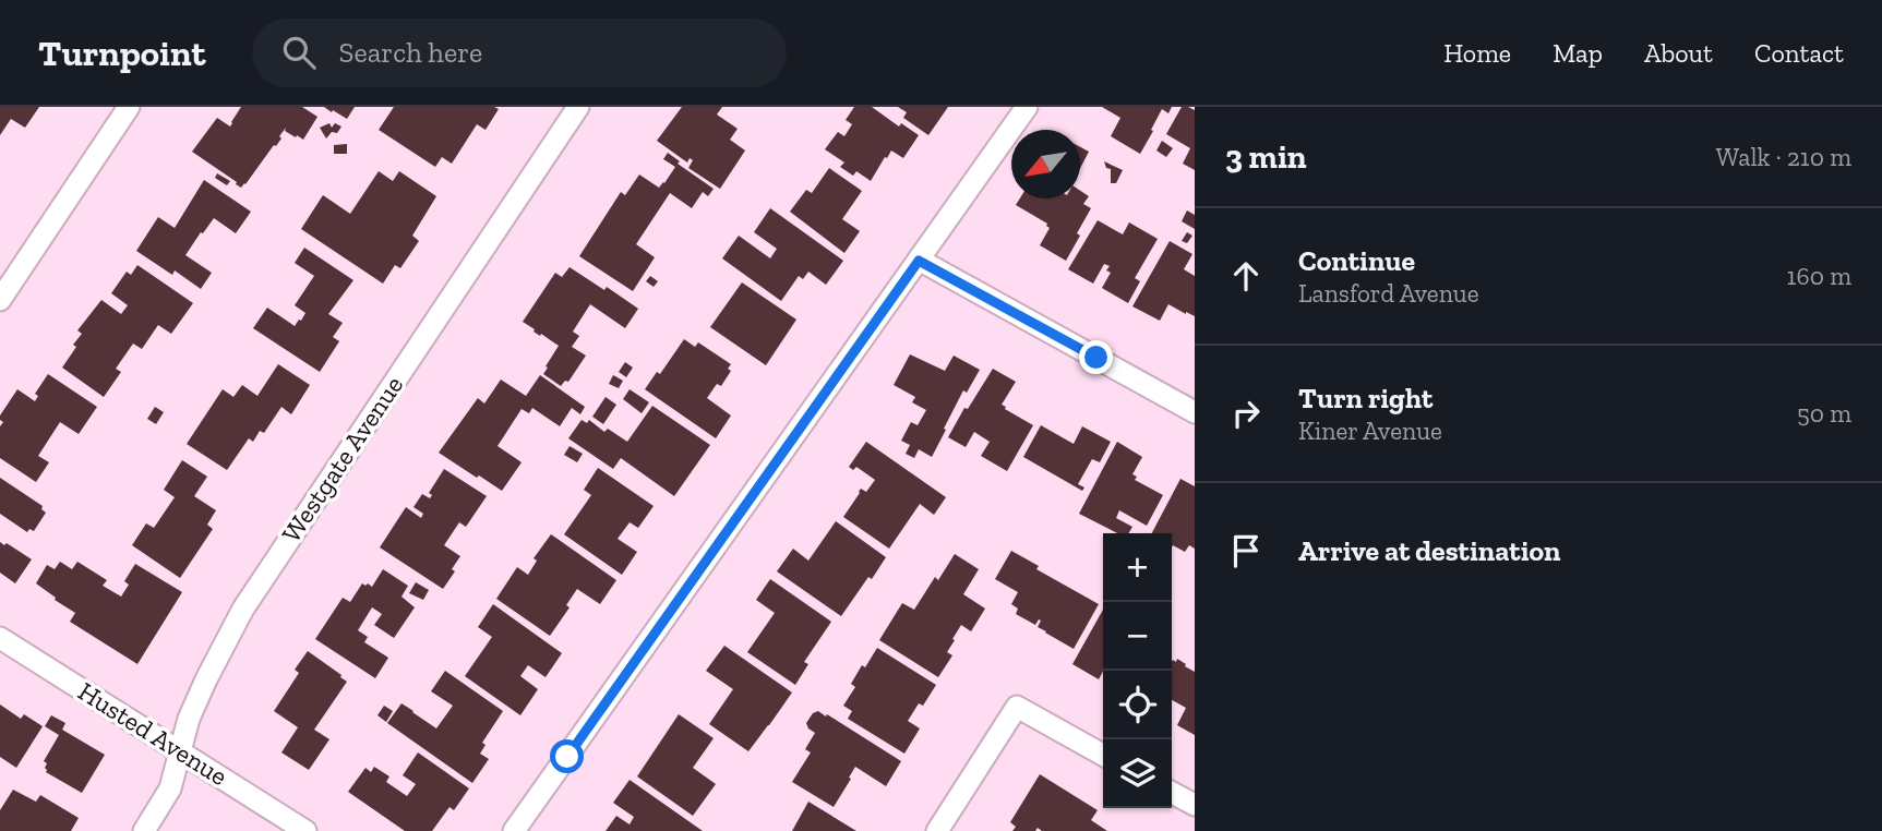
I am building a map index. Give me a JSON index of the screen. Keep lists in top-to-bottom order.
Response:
{
  "streets": {
    "street": ["Westgate Avenue", "Husted Avenue"]
  },
  "crossings": [
    ["Westgate Avenue", "Husted Avenue"]
  ],
  "north": "bottom left",
  "page": {
    "header": "Turnpoint",
    "search": "Search here",
    "nav": [
      "Home",
      "Map",
      "About",
      "Contact"
    ],
    "heading": ["3 min", "Walk · 210 m"],
    "list": [
      ["Continue", "Lansford Avenue", "160 m"],
      ["Turn right", "Kiner Avenue", "50 m"],
      "Arrive at destination"
    ],
    "map_buttons": ["+", "−"]
  }
}
